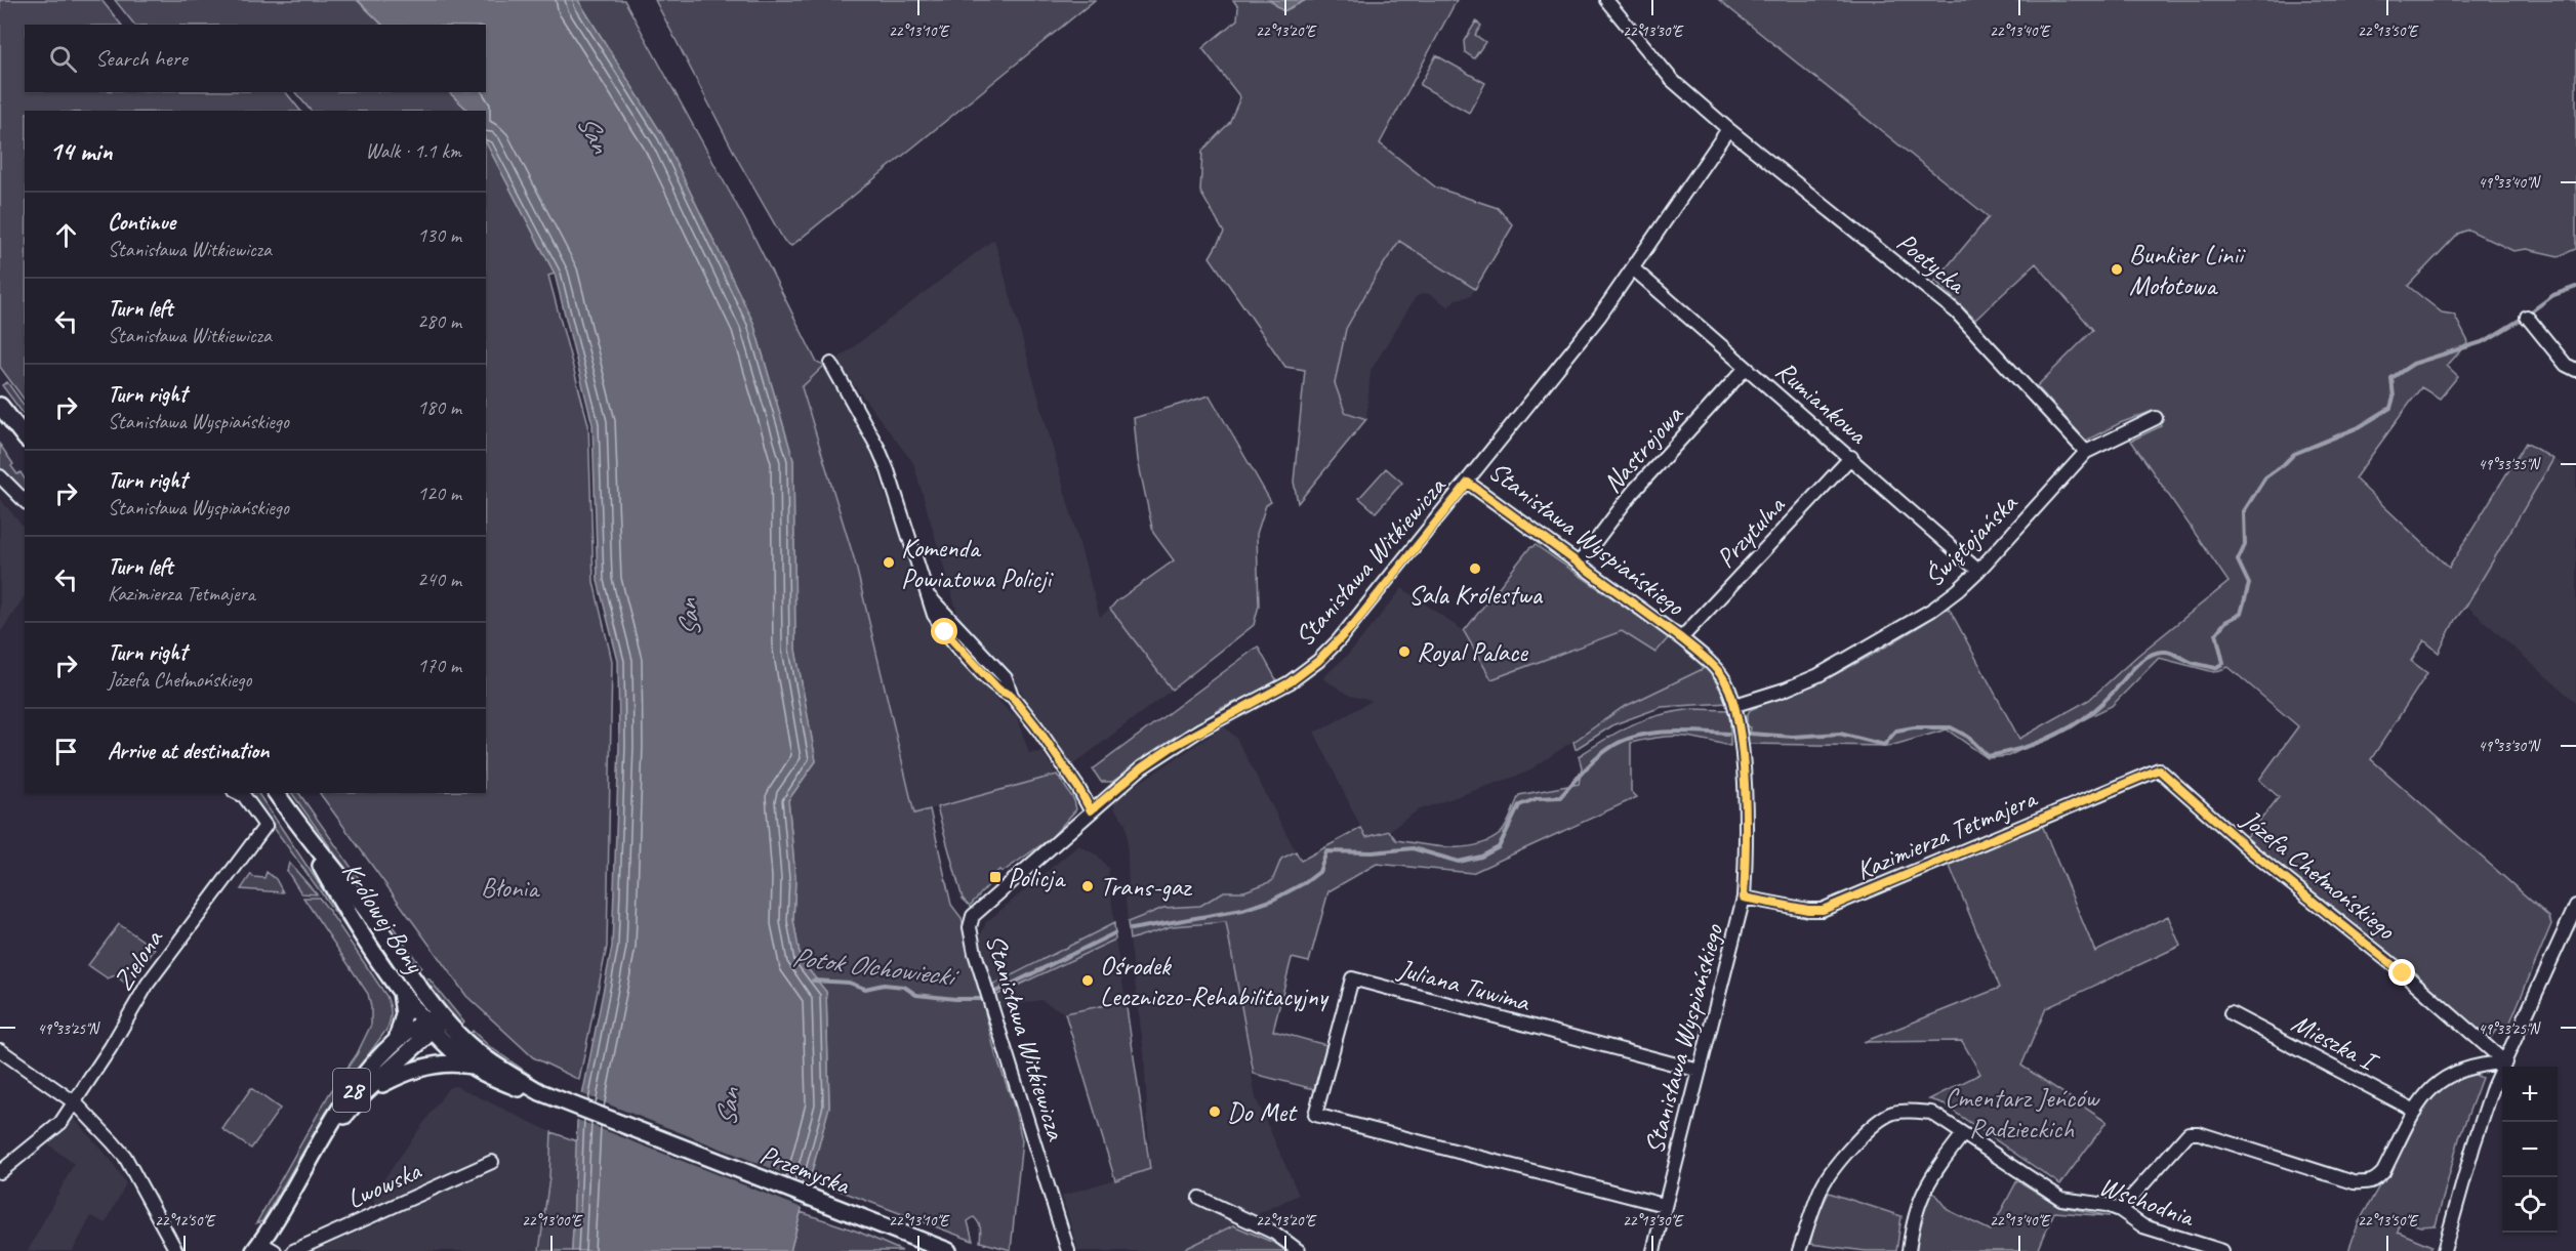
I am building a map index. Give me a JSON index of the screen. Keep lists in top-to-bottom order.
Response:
{
  "streets": {
    "main road": ["Królowej Bony", "28", "Przemyska"],
    "street": [
      "Poetycka",
      "Rumiankowa",
      "Nastrojowa",
      "Przytulna",
      "Stanisława Wyspiańskiego",
      "Świętojańska",
      "Stanisława Witkiewicza",
      "Kazimierza Tetmajera",
      "Józefa Chełmońskiego",
      "Zielona",
      "Juliana Tuwima",
      "Mieszka I",
      "Lwowska",
      "Wschodnia"
    ]
  },
  "crossings": [
    ["Poetycka", "Stanisława Wyspiańskiego"],
    ["Poetycka", "Świętojańska"],
    ["Rumiankowa", "Nastrojowa"],
    ["Rumiankowa", "Przytulna"],
    ["Rumiankowa", "Stanisława Wyspiańskiego"],
    ["Rumiankowa", "Świętojańska"],
    ["Nastrojowa", "Stanisława Wyspiańskiego"],
    ["Przytulna", "Stanisława Wyspiańskiego"],
    ["Stanisława Wyspiańskiego", "Świętojańska"],
    ["Stanisława Wyspiańskiego", "Stanisława Witkiewicza"],
    ["Stanisława Wyspiańskiego", "Kazimierza Tetmajera"],
    ["Stanisława Wyspiańskiego", "Juliana Tuwima"],
    ["Kazimierza Tetmajera", "Józefa Chełmońskiego"],
    ["Królowej Bony", "28"],
    ["Królowej Bony", "Przemyska"],
    ["28", "Przemyska"]
  ],
  "water": ["San", "Potok Olchowiecki"],
  "parks": ["Błonia", "Cmentarz Jeńców Radzieckich"],
  "places": {
    "other": [
      "Bunkier Linii Mołotowa",
      "Komenda Powiatowa Policji",
      "Sala Królestwa",
      "Royal Palace",
      "Trans-gaz",
      "Ośrodek Leczniczo-Rehabilitacyjny",
      "Do Met"
    ],
    "transit": ["Policja"]
  },
  "page": {
    "search": "Search here",
    "heading": ["14 min", "Walk · 1.1 km"],
    "list": [
      ["Continue", "Stanisława Witkiewicza", "130 m"],
      ["Turn left", "Stanisława Witkiewicza", "280 m"],
      ["Turn right", "Stanisława Wyspiańskiego", "180 m"],
      ["Turn right", "Stanisława Wyspiańskiego", "120 m"],
      ["Turn left", "Kazimierza Tetmajera", "240 m"],
      ["Turn right", "Józefa Chełmońskiego", "170 m"],
      "Arrive at destination"
    ],
    "map_buttons": ["+", "−"]
  },
  "coordinates": [
    "22°13'10\"E",
    "22°13'20\"E",
    "22°13'30\"E",
    "22°13'40\"E",
    "22°13'50\"E",
    "49°33'40\"N",
    "49°33'35\"N",
    "49°33'30\"N",
    "49°33'25\"N",
    "22°12'50\"E",
    "22°13'00\"E"
  ]
}
